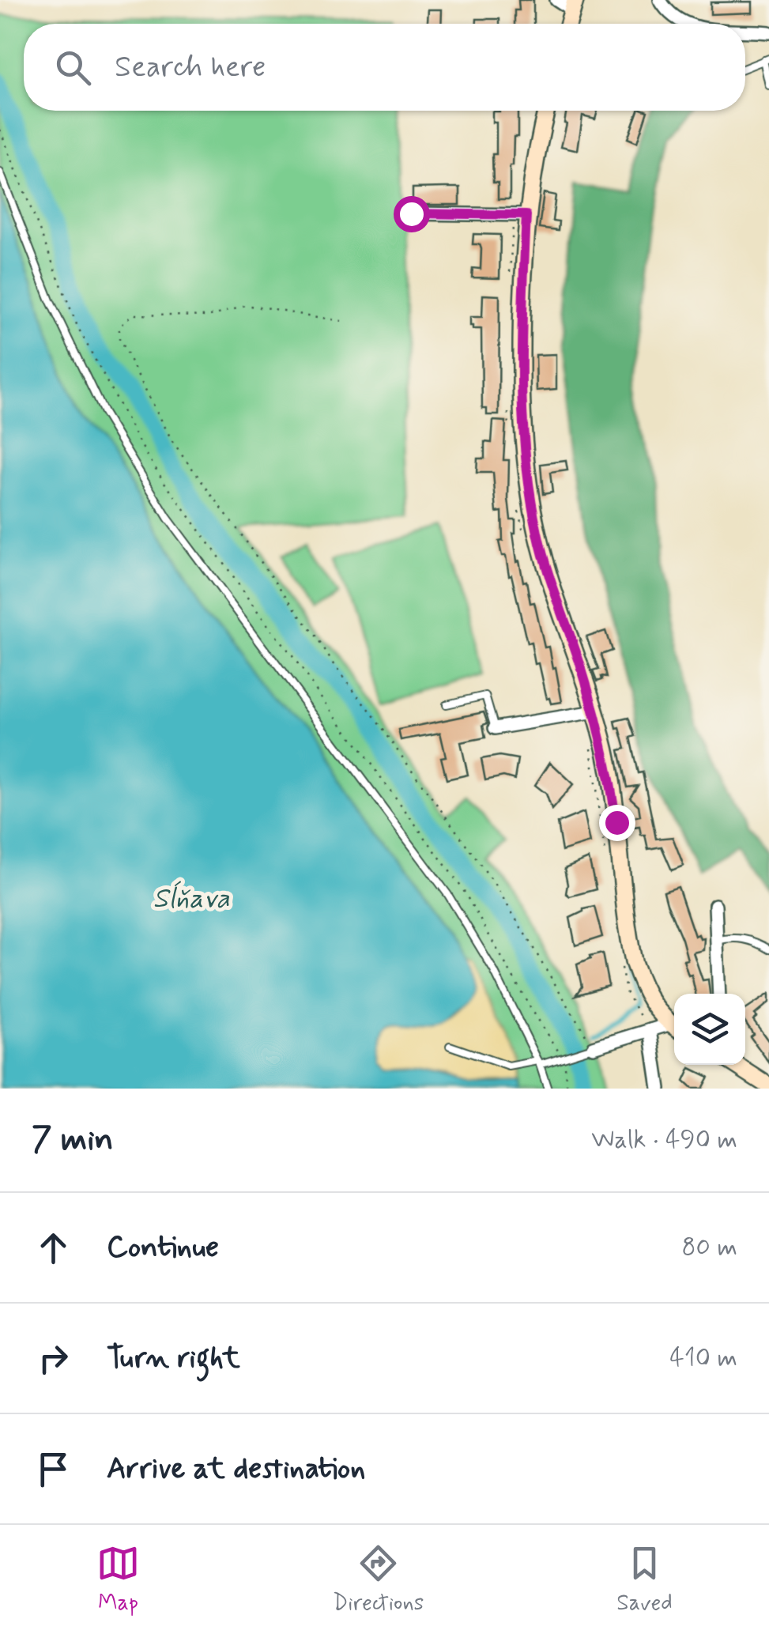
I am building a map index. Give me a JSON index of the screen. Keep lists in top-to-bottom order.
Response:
{
  "water": ["Sĺňava"],
  "page": {
    "search": "Search here",
    "heading": ["7 min", "Walk · 490 m"],
    "list": [
      ["Continue", "80 m"],
      ["Turn right", "410 m"],
      "Arrive at destination"
    ],
    "nav": ["Map", "Directions", "Saved"]
  }
}
